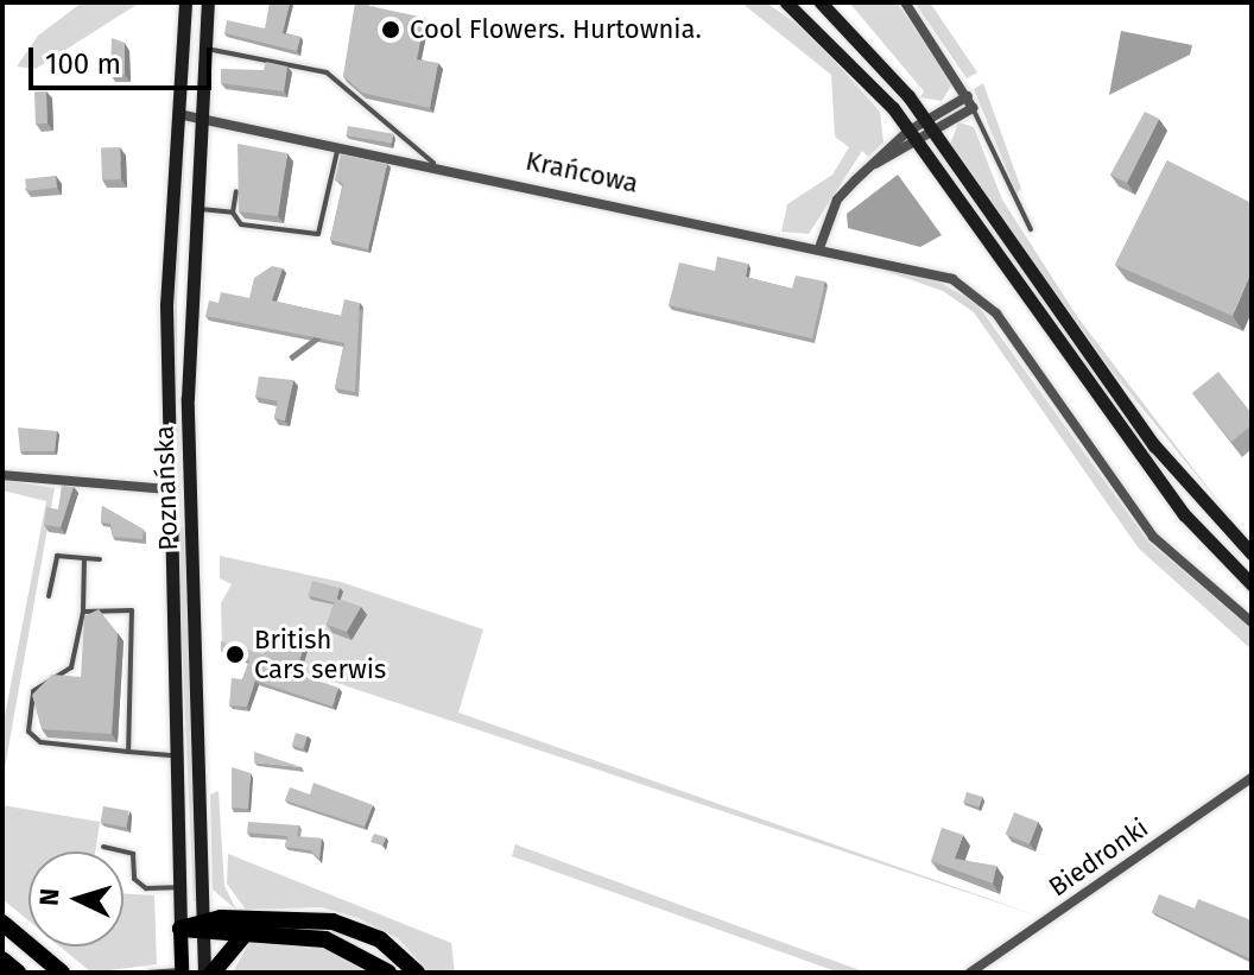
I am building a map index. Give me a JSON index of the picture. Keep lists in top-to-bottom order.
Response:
{
  "streets": {
    "main road": ["Poznańska"],
    "street": ["Krańcowa", "Biedronki"]
  },
  "crossings": [
    ["Krańcowa", "Poznańska"]
  ],
  "places": ["Cool Flowers. Hurtownia.", "British Cars serwis"],
  "scale_bar": "100 m",
  "north": "left"
}
